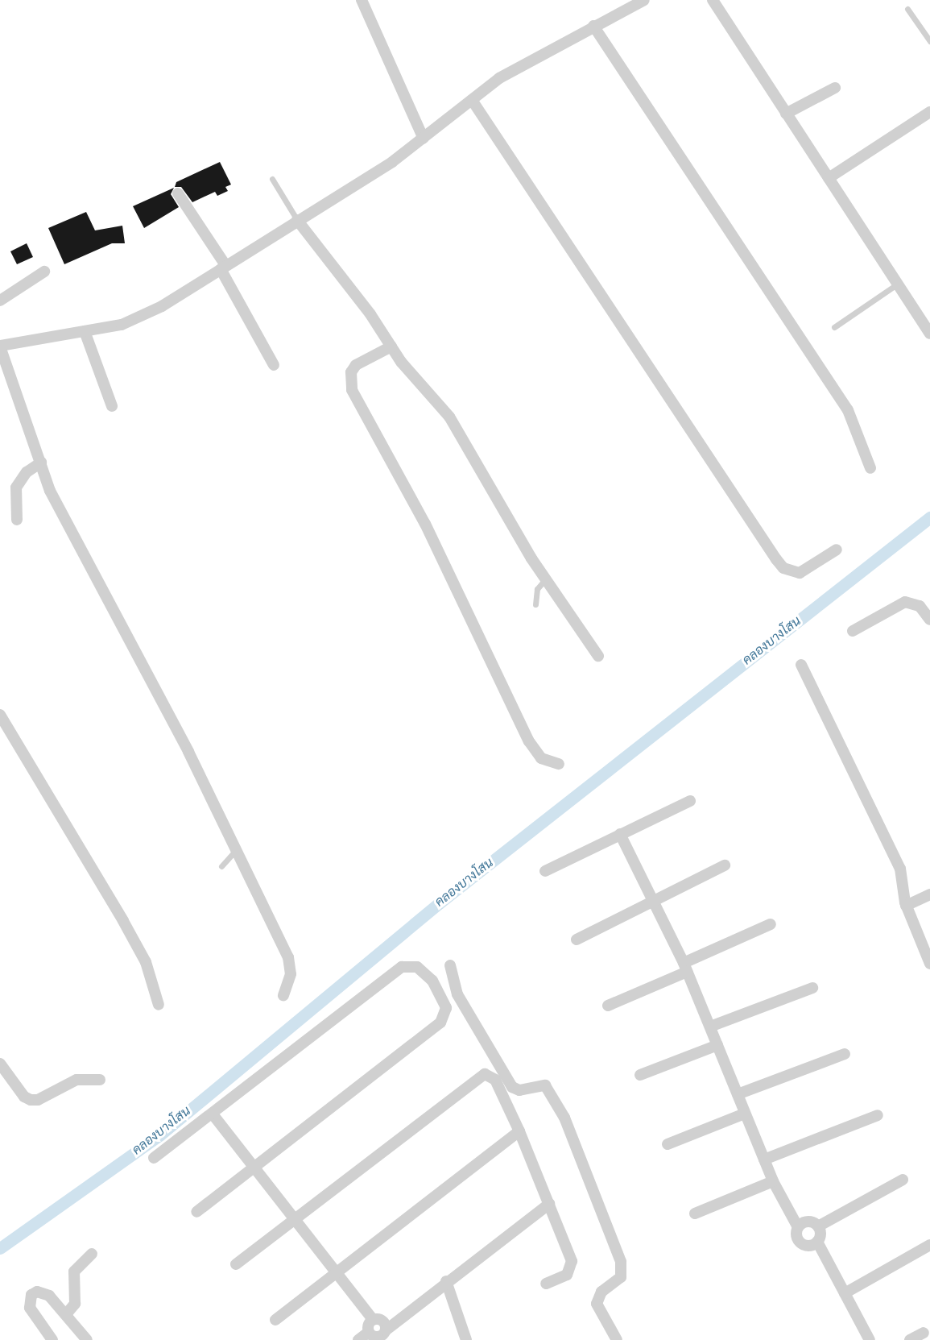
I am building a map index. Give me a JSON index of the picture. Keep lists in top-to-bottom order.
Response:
{
  "water": ["คลองบางโสน"]
}
